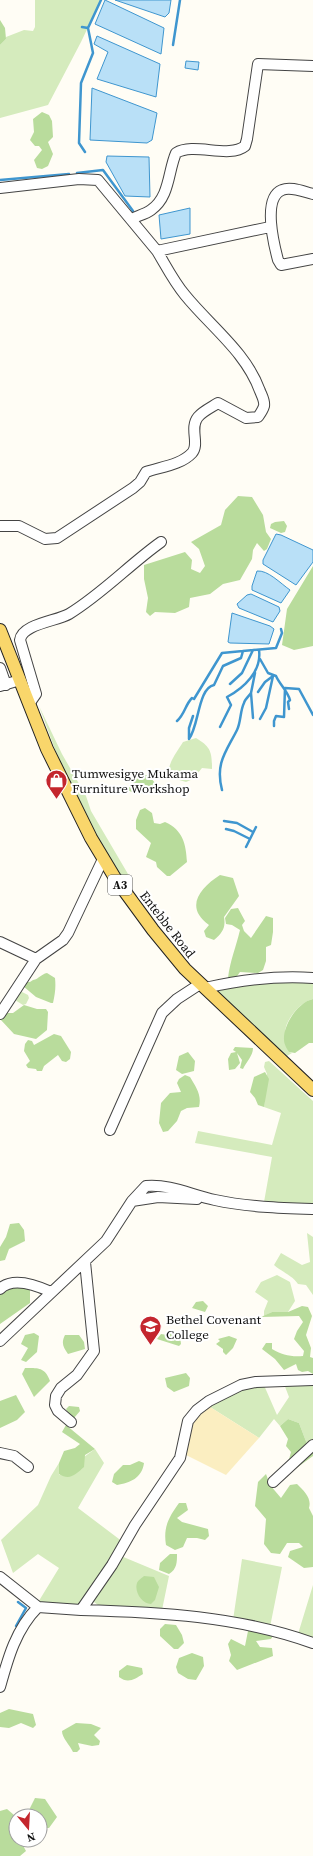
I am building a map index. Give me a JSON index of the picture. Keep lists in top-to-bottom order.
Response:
{
  "streets": {
    "main road": ["A3", "Entebbe Road"]
  },
  "places": {
    "shop": ["Tumwesigye Mukama Furniture Workshop"],
    "school or university": ["Bethel Covenant College"]
  },
  "north": "bottom"
}
